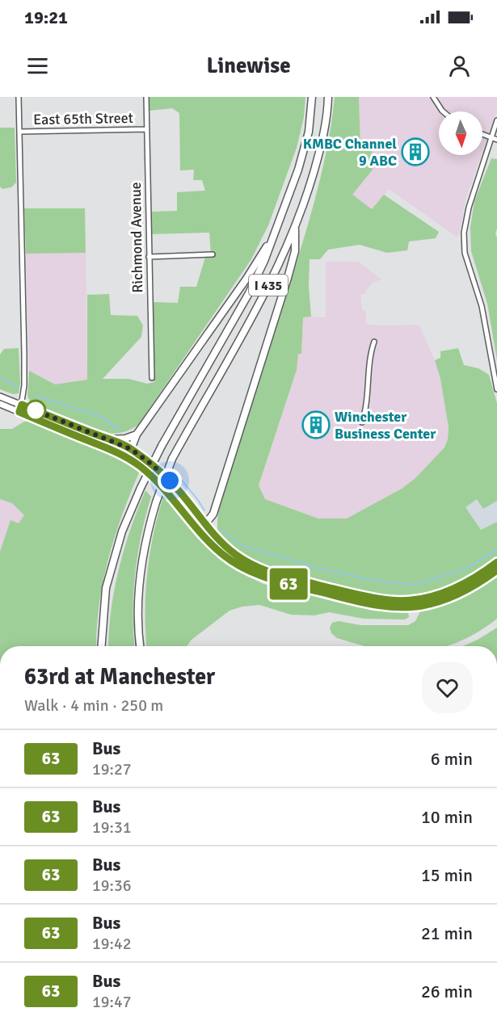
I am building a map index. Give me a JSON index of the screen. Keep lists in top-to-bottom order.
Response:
{
  "streets": {
    "highway": ["I 435"],
    "street": ["East 65th Street", "Richmond Avenue"]
  },
  "crossings": [
    ["East 65th Street", "Richmond Avenue"]
  ],
  "places": {
    "building": ["KMBC Channel 9 ABC", "Winchester Business Center"]
  },
  "lines": ["bus line 63"],
  "north": "bottom",
  "page": {
    "status": "19:21",
    "header": "Linewise",
    "on_map": "63",
    "heading": ["63rd at Manchester", "Walk · 4 min · 250 m"],
    "list": [
      {
        "mark": "63",
        "name": "Bus",
        "note": "19:27",
        "value": "6 min"
      },
      {
        "mark": "63",
        "name": "Bus",
        "note": "19:31",
        "value": "10 min"
      },
      {
        "mark": "63",
        "name": "Bus",
        "note": "19:36",
        "value": "15 min"
      },
      {
        "mark": "63",
        "name": "Bus",
        "note": "19:42",
        "value": "21 min"
      },
      {
        "mark": "63",
        "name": "Bus",
        "note": "19:47",
        "value": "26 min"
      }
    ]
  }
}
